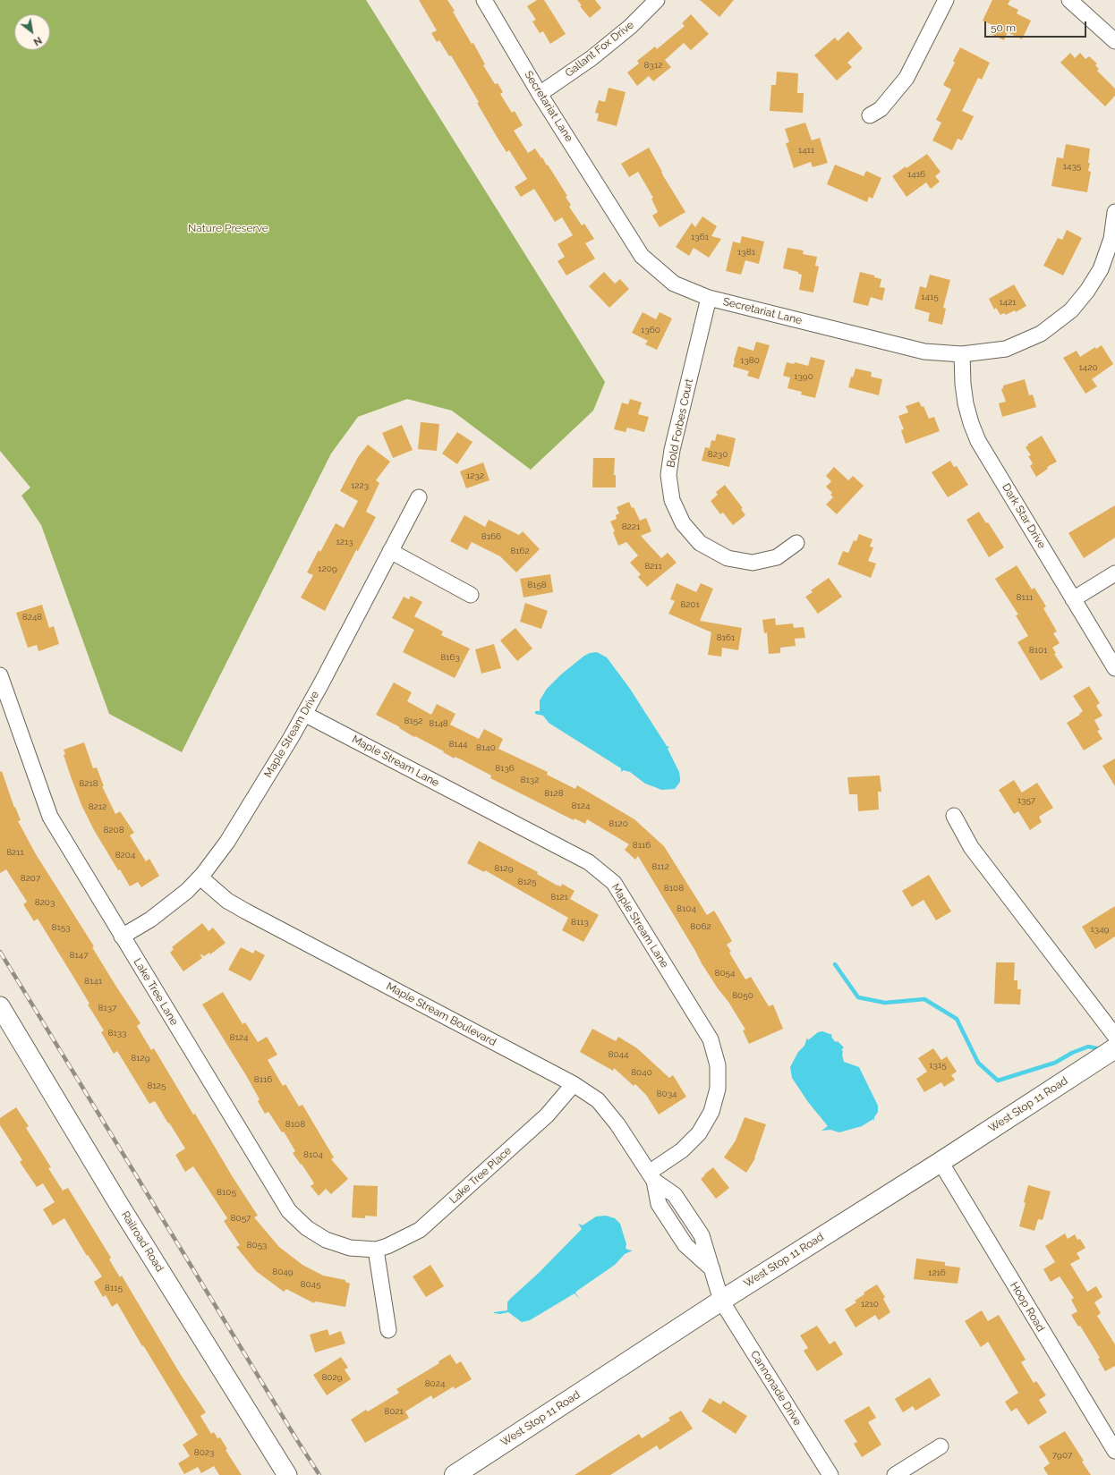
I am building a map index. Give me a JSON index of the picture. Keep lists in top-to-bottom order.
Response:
{
  "streets": {
    "main road": ["West Stop 11 Road"],
    "street": [
      "Gallant Fox Drive",
      "Secretariat Lane",
      "Bold Forbes Court",
      "Dark Star Drive",
      "Maple Stream Drive",
      "Maple Stream Lane",
      "Lake Tree Lane",
      "Maple Stream Boulevard",
      "Lake Tree Place",
      "Railroad Road",
      "Hoop Road",
      "Cannonade Drive"
    ]
  },
  "crossings": [
    ["Gallant Fox Drive", "Secretariat Lane"],
    ["Secretariat Lane", "Bold Forbes Court"],
    ["Secretariat Lane", "Dark Star Drive"],
    ["Maple Stream Drive", "Maple Stream Lane"],
    ["Maple Stream Drive", "Lake Tree Lane"],
    ["Maple Stream Drive", "Maple Stream Boulevard"],
    ["Maple Stream Lane", "Maple Stream Boulevard"],
    ["Lake Tree Lane", "Lake Tree Place"],
    ["Maple Stream Boulevard", "West Stop 11 Road"],
    ["Maple Stream Boulevard", "Lake Tree Place"],
    ["Maple Stream Boulevard", "Cannonade Drive"],
    ["West Stop 11 Road", "Hoop Road"],
    ["West Stop 11 Road", "Cannonade Drive"]
  ],
  "parks": ["Nature Preserve"],
  "house_numbers": [
    "8312",
    "1411",
    "1435",
    "1416",
    "1361",
    "1381",
    "1415",
    "1421",
    "1360",
    "1380",
    "1420",
    "1390",
    "8230",
    "1232",
    "1223",
    "8221",
    "8166",
    "1213",
    "8162",
    "8211",
    "1209",
    "8158",
    "8111",
    "8201",
    "8248",
    "8161",
    "8101",
    "8163",
    "8152",
    "8148",
    "8144",
    "8140",
    "8136",
    "8132",
    "8218",
    "8128",
    "1357",
    "8124",
    "8212",
    "8120",
    "8208",
    "8116",
    "8211",
    "8204",
    "8112",
    "8129",
    "8207",
    "8125",
    "8108",
    "8121",
    "8203",
    "8104",
    "8113",
    "8062",
    "8153",
    "1349",
    "8147",
    "8054",
    "8141",
    "8050",
    "8137",
    "8133",
    "8124",
    "8044",
    "8129",
    "1315",
    "8040",
    "8116",
    "8125",
    "8034",
    "8108",
    "8104",
    "8105",
    "8057",
    "8053",
    "8049",
    "1216",
    "8045",
    "8115",
    "1210",
    "8029",
    "8024",
    "8021",
    "8023",
    "7907"
  ],
  "scale_bar": "50 m",
  "north": "bottom right"
}
